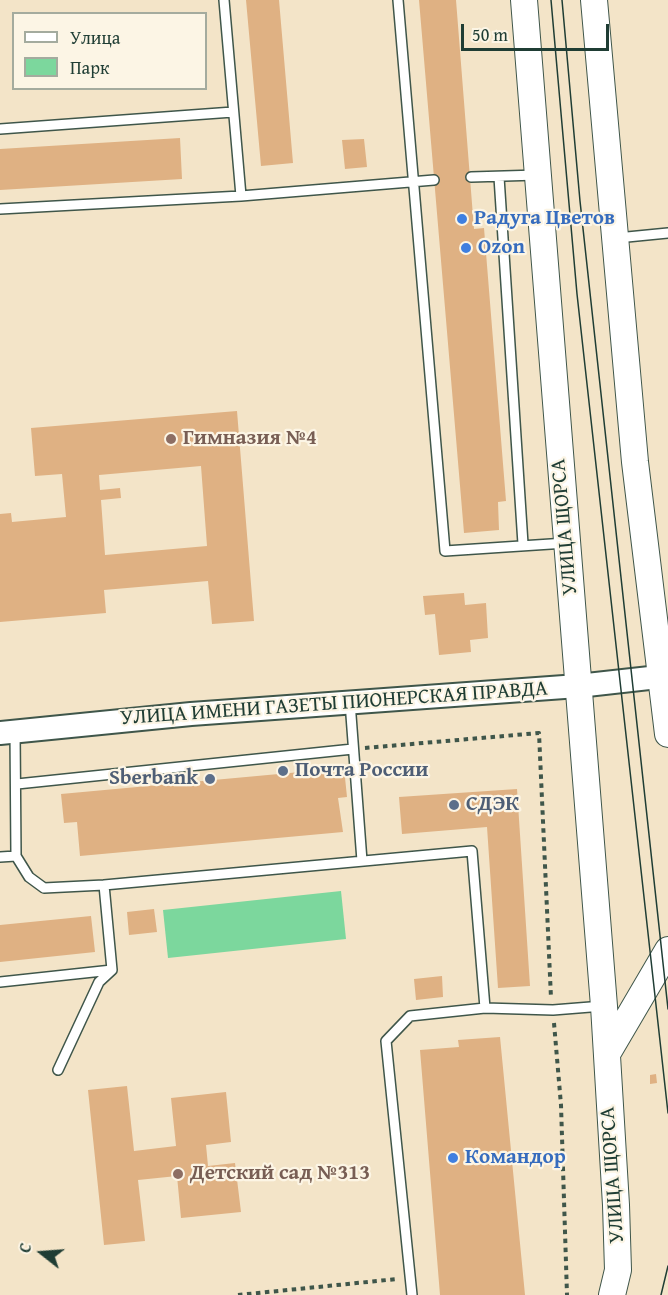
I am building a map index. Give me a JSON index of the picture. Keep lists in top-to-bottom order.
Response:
{
  "streets": {
    "main road": ["УЛИЦА ЩОРСА"],
    "street": ["УЛИЦА ИМЕНИ ГАЗЕТЫ ПИОНЕРСКАЯ ПРАВДА"]
  },
  "crossings": [
    ["УЛИЦА ЩОРСА", "УЛИЦА ИМЕНИ ГАЗЕТЫ ПИОНЕРСКАЯ ПРАВДА"]
  ],
  "places": [
    "Радуга Цветов",
    "Ozon",
    "Гимназия №4",
    "Почта России",
    "Sberbank",
    "СДЭК",
    "Командор",
    "Детский сад №313"
  ],
  "legend": ["Улица", "Парк"],
  "scale_bar": "50 m",
  "north": "left"
}
